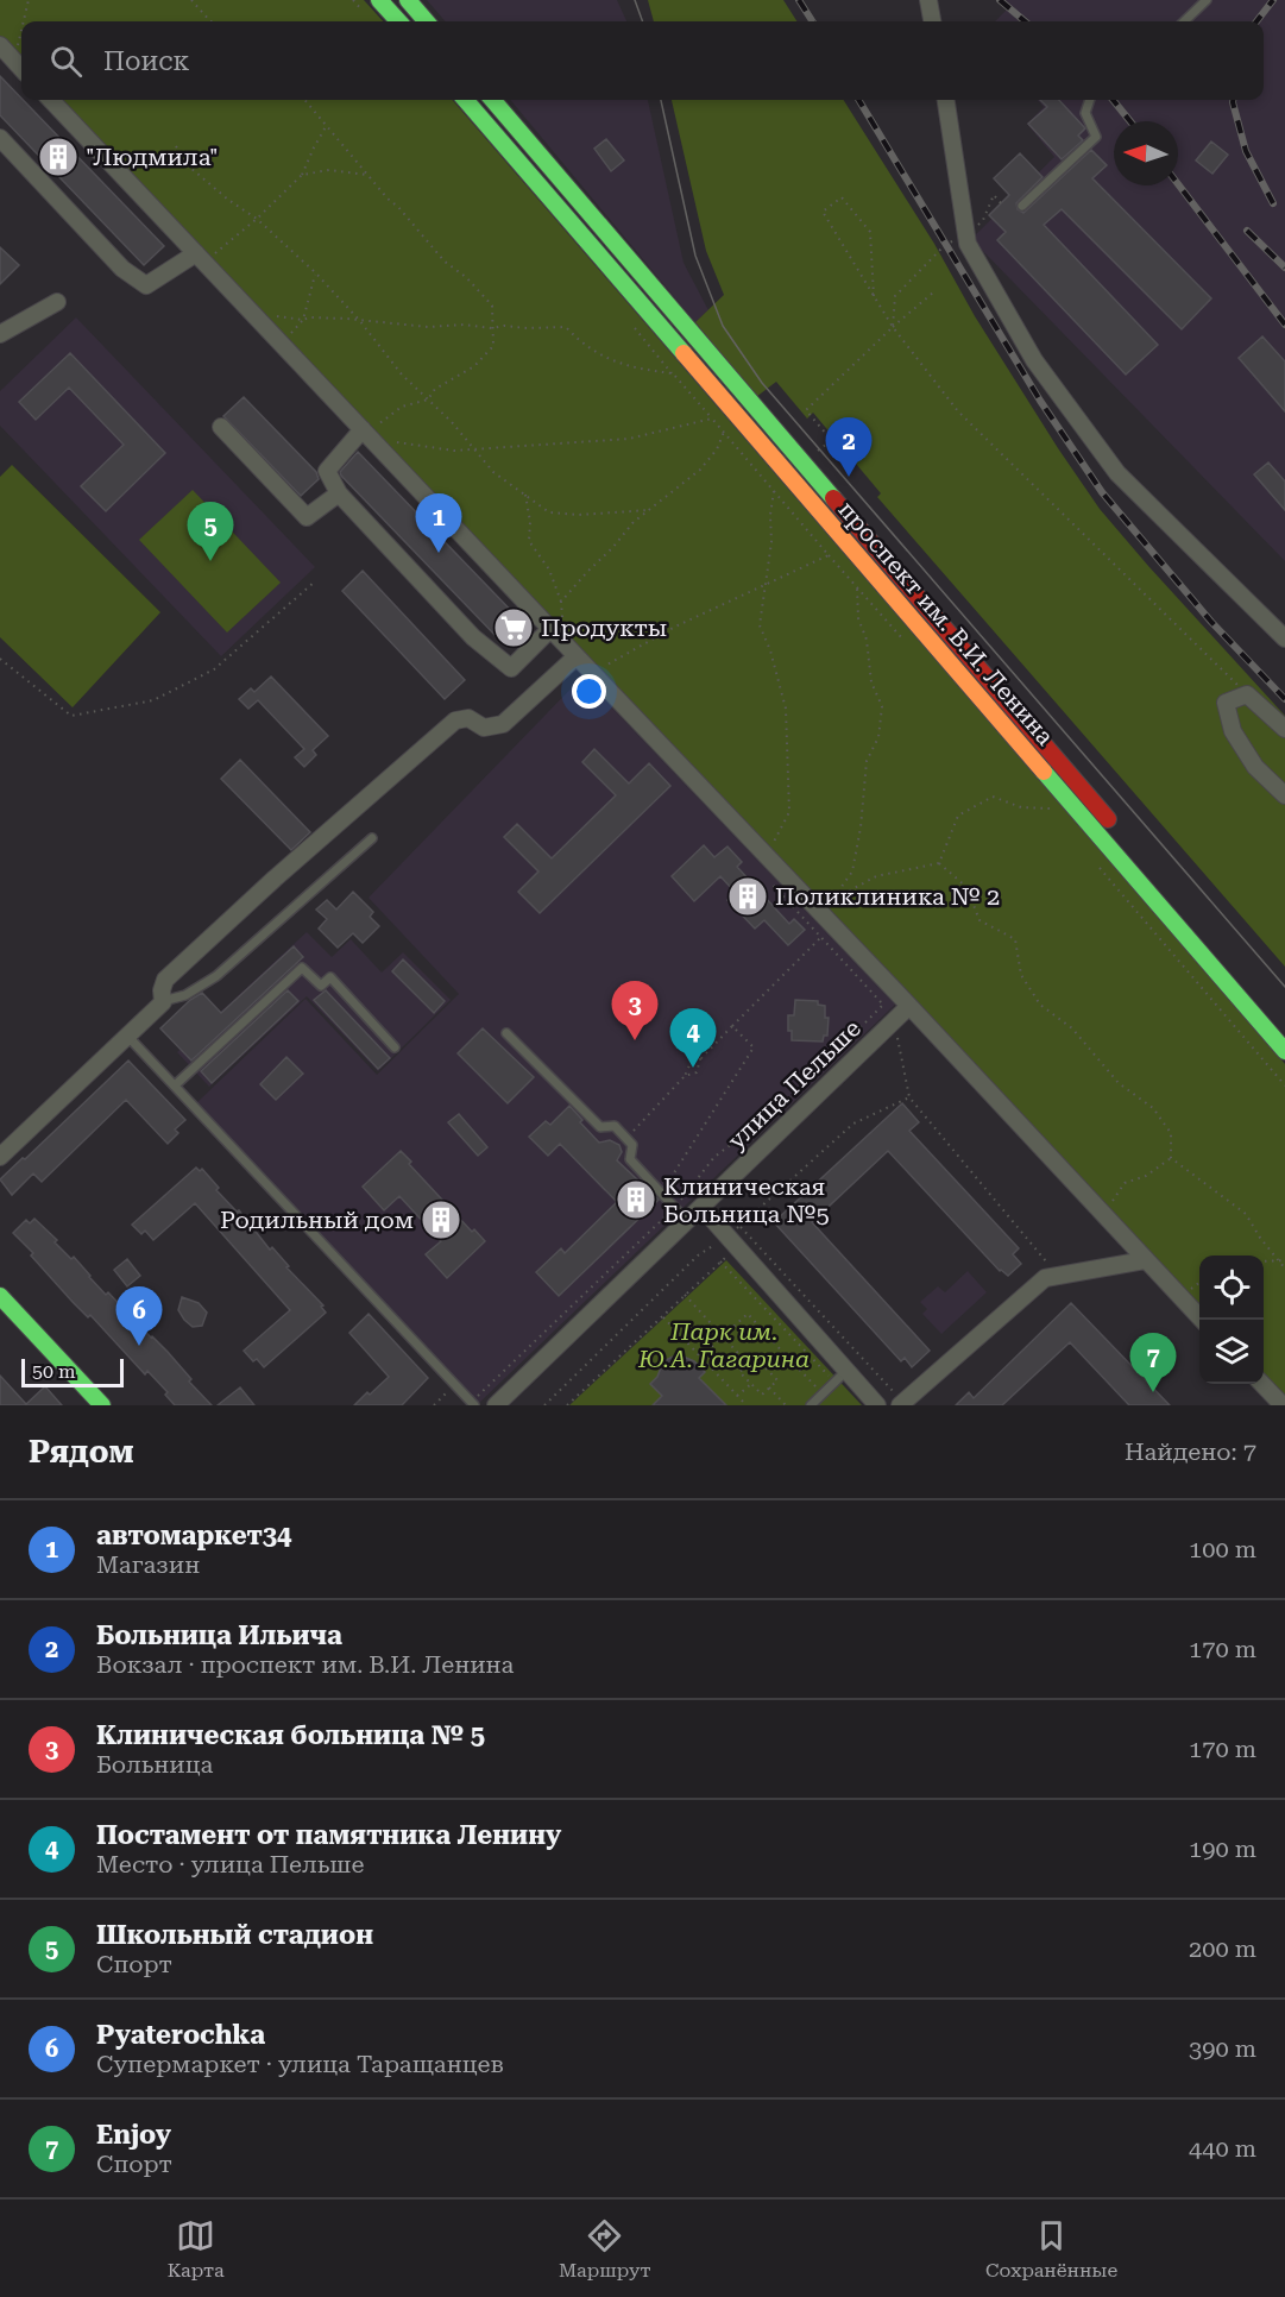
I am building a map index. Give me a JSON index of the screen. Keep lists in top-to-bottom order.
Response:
{
  "streets": {
    "main road": ["проспект им. В.И. Ленина"],
    "street": ["улица Пельше"]
  },
  "parks": ["Парк им. Ю.А. Гагарина"],
  "places": {
    "building": [
      "\"Людмила\"",
      "Поликлиника № 2",
      "Клиническая Больница №5",
      "Родильный дом"
    ],
    "supermarket": ["Продукты"]
  },
  "scale_bar": "50 m",
  "north": "left",
  "page": {
    "search": "Поиск",
    "pins": [
      "2",
      "1",
      "5",
      "3",
      "4",
      "6",
      "7"
    ],
    "scale": "50 m",
    "heading": ["Рядом", "Найдено: 7"],
    "list": [
      {
        "mark": "1",
        "name": "автомаркет34",
        "note": "Магазин",
        "value": "100 m"
      },
      {
        "mark": "2",
        "name": "Больница Ильича",
        "note": "Вокзал · проспект им. В.И. Ленина",
        "value": "170 m"
      },
      {
        "mark": "3",
        "name": "Клиническая больница № 5",
        "note": "Больница",
        "value": "170 m"
      },
      {
        "mark": "4",
        "name": "Постамент от памятника Ленину",
        "note": "Место · улица Пельше",
        "value": "190 m"
      },
      {
        "mark": "5",
        "name": "Школьный стадион",
        "note": "Спорт",
        "value": "200 m"
      },
      {
        "mark": "6",
        "name": "Pyaterochka",
        "note": "Супермаркет · улица Таращанцев",
        "value": "390 m"
      },
      {
        "mark": "7",
        "name": "Enjoy",
        "note": "Спорт",
        "value": "440 m"
      }
    ],
    "nav": ["Карта", "Маршрут", "Сохранённые"]
  }
}
